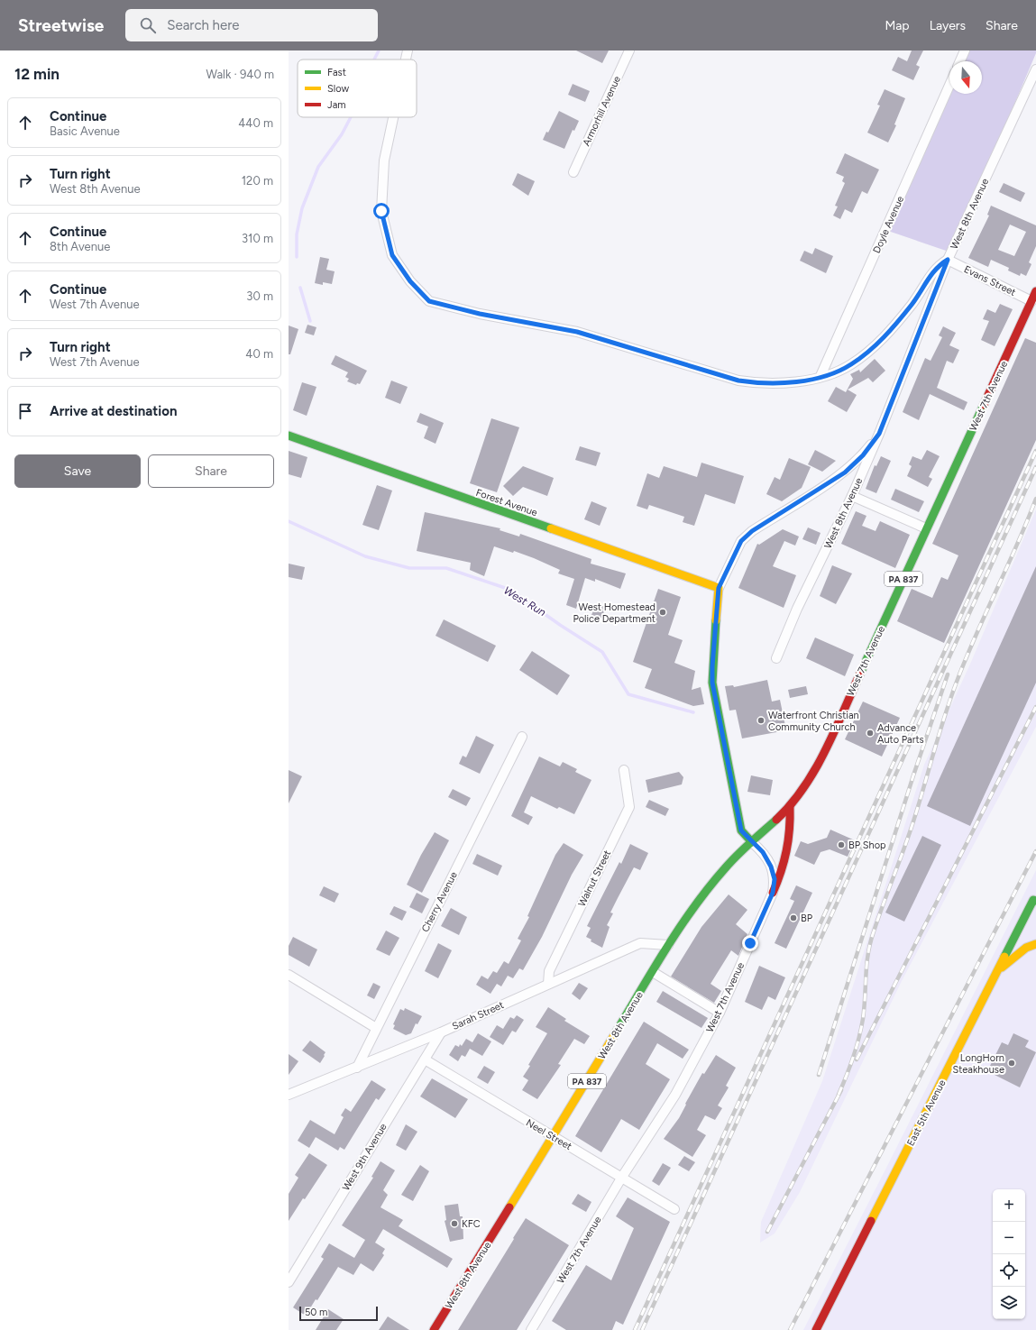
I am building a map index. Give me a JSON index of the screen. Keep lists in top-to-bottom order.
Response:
{
  "streets": {
    "main road": [
      "West 8th Avenue",
      "West 7th Avenue",
      "Forest Avenue",
      "PA 837",
      "East 5th Avenue"
    ],
    "street": [
      "Armorhill Avenue",
      "Doyle Avenue",
      "Evans Street",
      "Walnut Street",
      "Cherry Avenue",
      "Sarah Street",
      "Neel Street",
      "West 9th Avenue"
    ]
  },
  "crossings": [
    ["West 8th Avenue", "Evans Street"],
    ["West 8th Avenue", "West 7th Avenue"],
    ["West 8th Avenue", "Sarah Street"],
    ["West 8th Avenue", "Neel Street"],
    ["Evans Street", "West 7th Avenue"],
    ["West 7th Avenue", "Neel Street"],
    ["Walnut Street", "Sarah Street"],
    ["Cherry Avenue", "Sarah Street"],
    ["Sarah Street", "West 9th Avenue"],
    ["Neel Street", "West 9th Avenue"]
  ],
  "water": ["West Run"],
  "places": [
    "West Homestead Police Department",
    "Waterfront Christian Community Church",
    "Advance Auto Parts",
    "BP Shop",
    "BP",
    "LongHorn Steakhouse",
    "KFC"
  ],
  "legend": ["Fast", "Slow", "Jam"],
  "scale_bar": "50 m",
  "north": "bottom",
  "page": {
    "header": "Streetwise",
    "search": "Search here",
    "nav": ["Map", "Layers", "Share"],
    "heading": ["12 min", "Walk · 940 m"],
    "list": [
      ["Continue", "Basic Avenue", "440 m"],
      ["Turn right", "West 8th Avenue", "120 m"],
      ["Continue", "8th Avenue", "310 m"],
      ["Continue", "West 7th Avenue", "30 m"],
      ["Turn right", "West 7th Avenue", "40 m"],
      "Arrive at destination"
    ],
    "buttons": ["Save", "Share"],
    "map_buttons": ["+", "−"],
    "scale": "50 m"
  }
}
